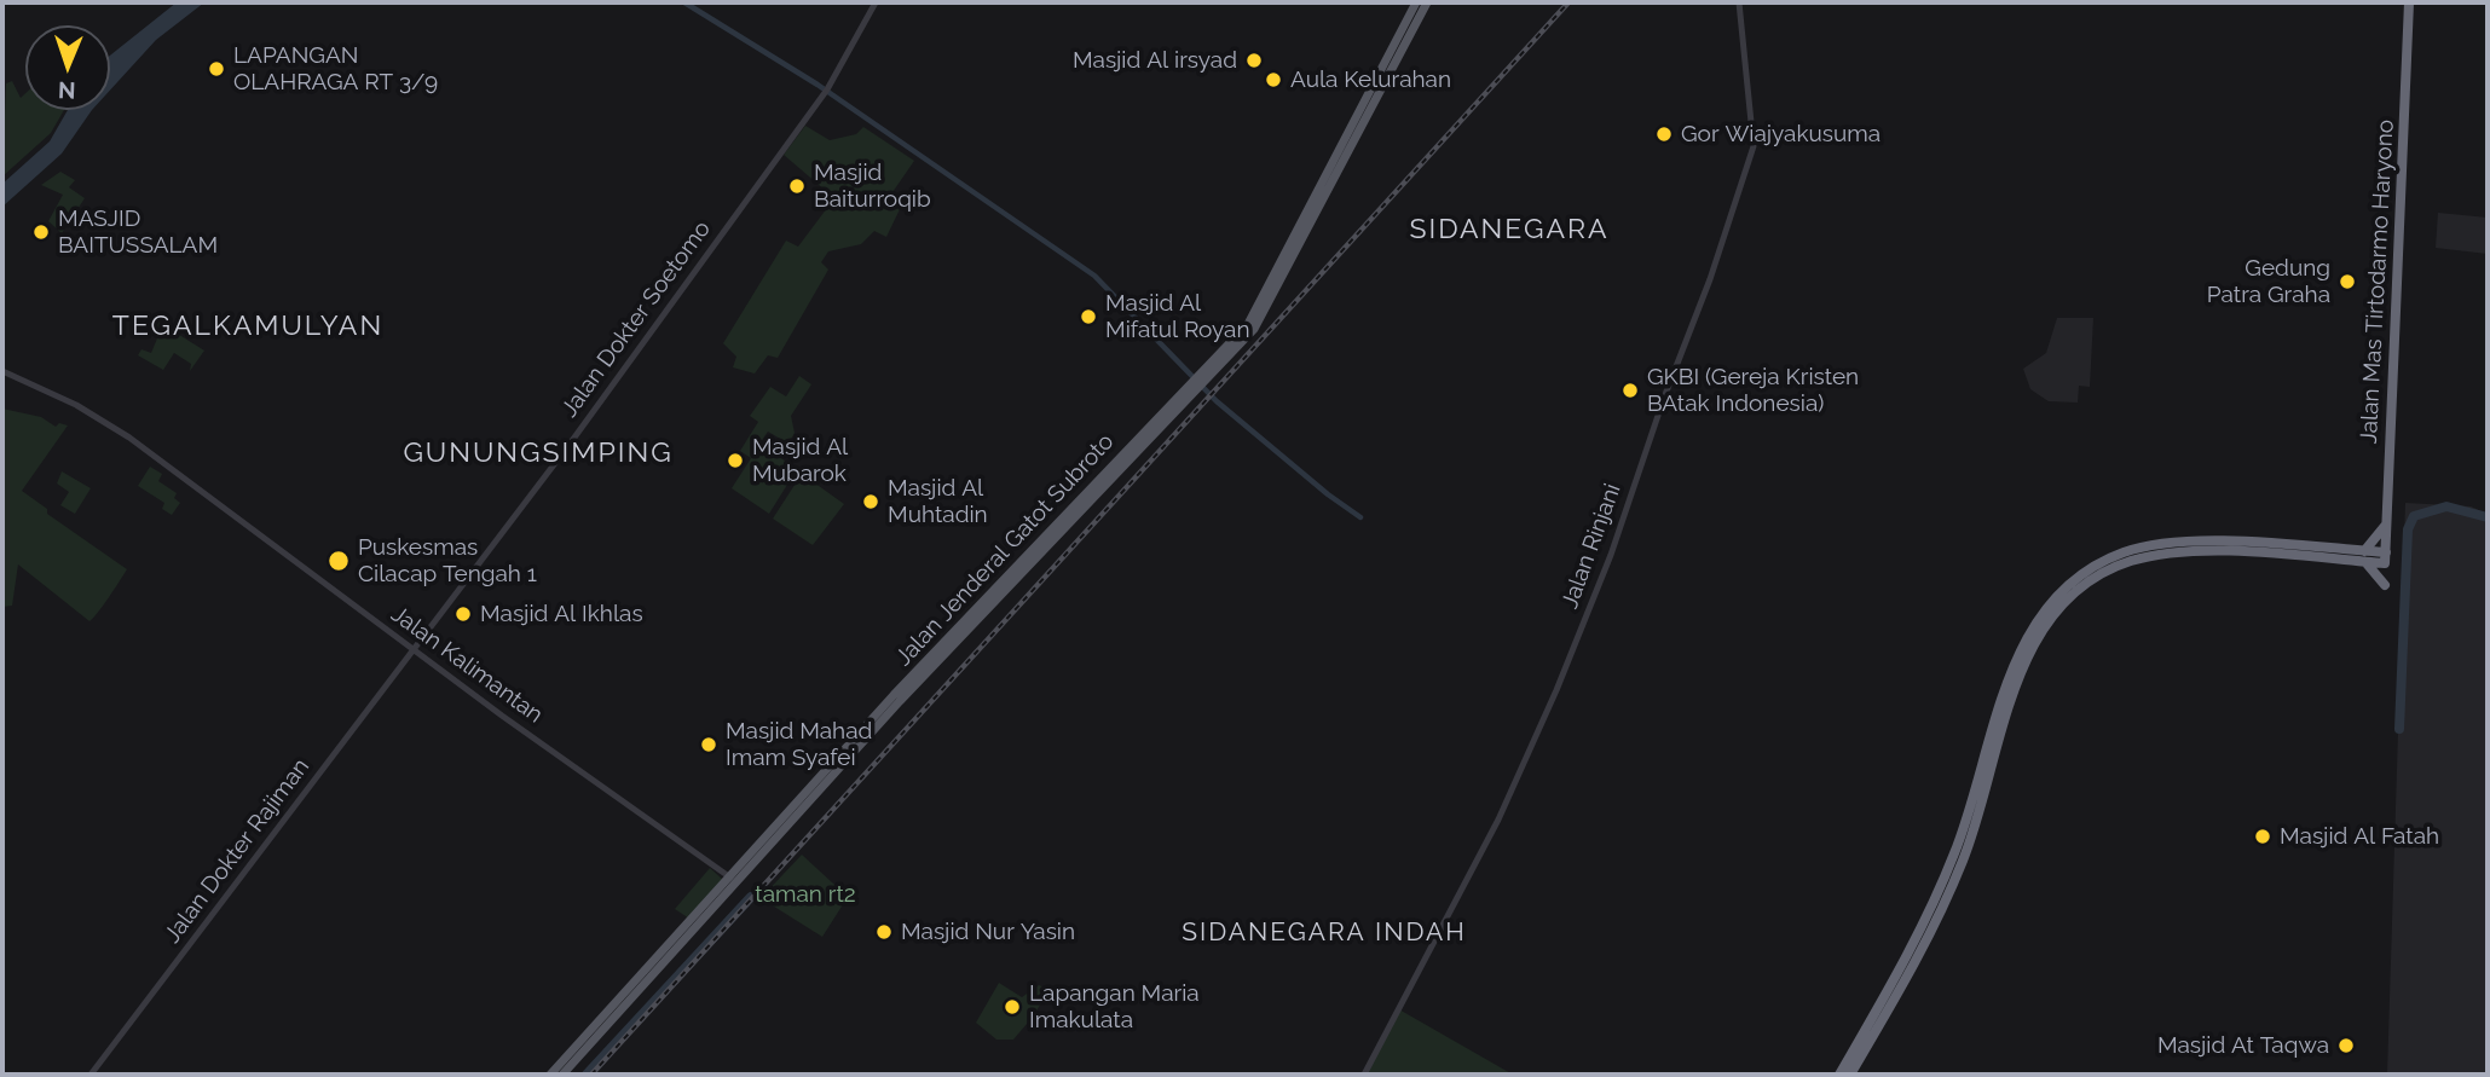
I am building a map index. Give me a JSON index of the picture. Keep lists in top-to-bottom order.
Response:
{
  "streets": {
    "highway": ["Jalan Mas Tirtodarmo Haryono"],
    "main road": ["Jalan Jenderal Gatot Subroto"],
    "street": [
      "Jalan Dokter Soetomo",
      "Jalan Rinjani",
      "Jalan Kalimantan",
      "Jalan Dokter Rajiman"
    ]
  },
  "crossings": [
    ["Jalan Dokter Soetomo", "Jalan Kalimantan"],
    ["Jalan Dokter Soetomo", "Jalan Dokter Rajiman"],
    ["Jalan Jenderal Gatot Subroto", "Jalan Kalimantan"],
    ["Jalan Kalimantan", "Jalan Dokter Rajiman"]
  ],
  "districts": [
    "SIDANEGARA",
    "TEGALKAMULYAN",
    "GUNUNGSIMPING",
    "SIDANEGARA INDAH"
  ],
  "parks": ["taman rt2"],
  "places": [
    "Masjid Al irsyad",
    "LAPANGAN OLAHRAGA RT 3/9",
    "Aula Kelurahan",
    "Gor Wiajyakusuma",
    "Masjid Baiturroqib",
    "MASJID BAITUSSALAM",
    "Gedung Patra Graha",
    "Masjid Al Mifatul Royan",
    "GKBI (Gereja Kristen BAtak Indonesia)",
    "Masjid Al Mubarok",
    "Masjid Al Muhtadin",
    "Puskesmas Cilacap Tengah 1",
    "Masjid Al Ikhlas",
    "Masjid Mahad Imam Syafei",
    "Masjid Al Fatah",
    "Masjid Nur Yasin",
    "Lapangan Maria Imakulata",
    "Masjid At Taqwa"
  ],
  "north": "bottom"
}
